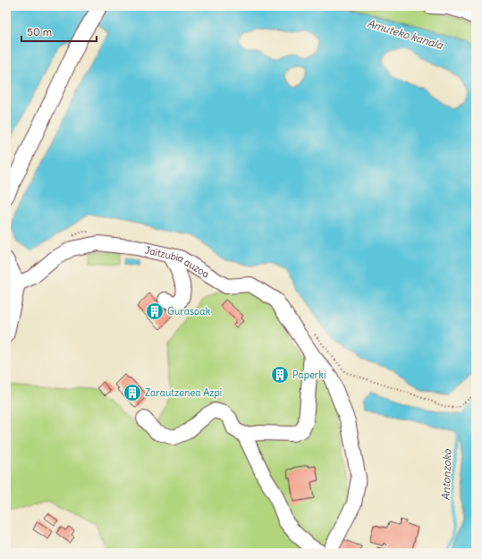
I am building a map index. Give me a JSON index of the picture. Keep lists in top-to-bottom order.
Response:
{
  "streets": {
    "street": ["Jaitzubia auzoa"]
  },
  "water": ["Amuteko kanala", "Antonzoko"],
  "places": {
    "building": ["Gurasoak", "Paperki", "Zarautzenea Azpi"]
  },
  "scale_bar": "50 m"
}
